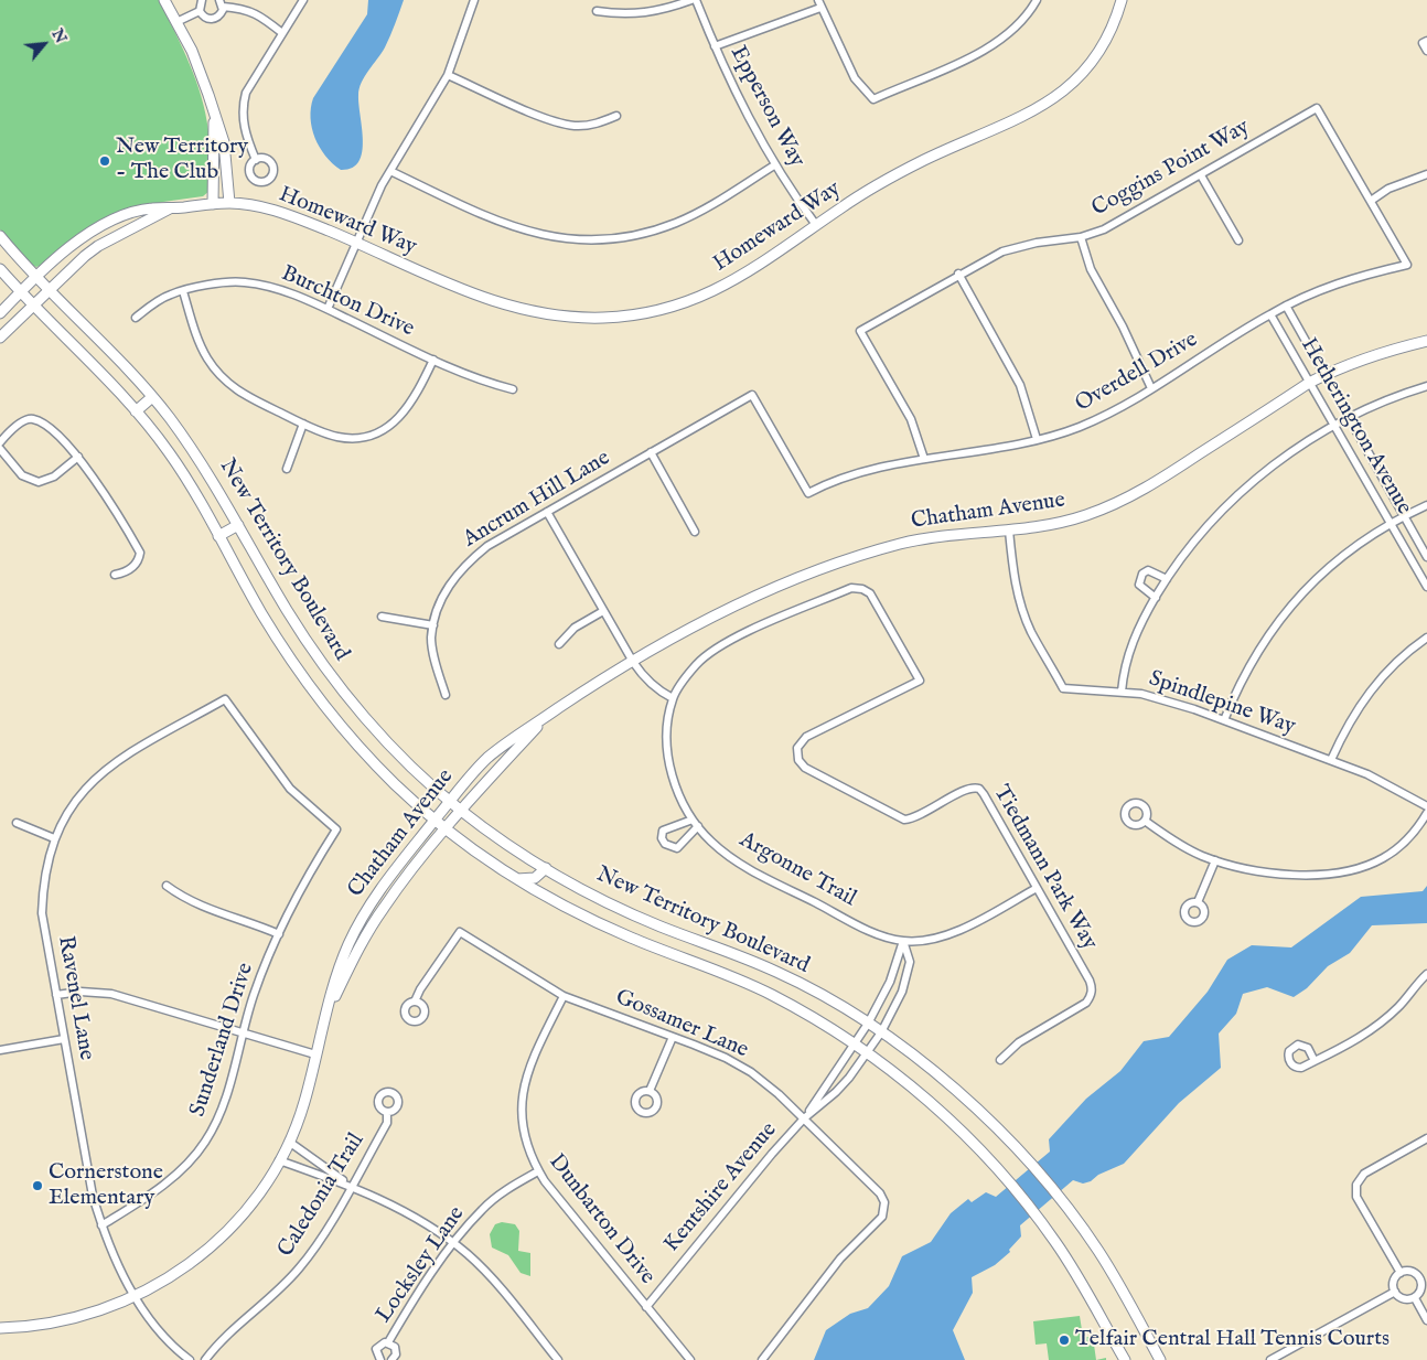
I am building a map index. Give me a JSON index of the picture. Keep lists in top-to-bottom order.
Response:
{
  "streets": {
    "street": [
      "Epperson Way",
      "Coggins Point Way",
      "Homeward Way",
      "Burchton Drive",
      "Overdell Drive",
      "Hetherington Avenue",
      "Ancrum Hill Lane",
      "Chatham Avenue",
      "New Territory Boulevard",
      "Spindlepine Way",
      "Tiedmann Park Way",
      "Argonne Trail",
      "Ravenel Lane",
      "Gossamer Lane",
      "Sunderland Drive",
      "Kentshire Avenue",
      "Caledonia Trail",
      "Dunbarton Drive",
      "Locksley Lane"
    ]
  },
  "crossings": [
    ["Epperson Way", "Homeward Way"],
    ["Coggins Point Way", "Overdell Drive"],
    ["Homeward Way", "New Territory Boulevard"],
    ["Overdell Drive", "Hetherington Avenue"],
    ["Overdell Drive", "Ancrum Hill Lane"],
    ["Hetherington Avenue", "Chatham Avenue"],
    ["Chatham Avenue", "New Territory Boulevard"],
    ["Chatham Avenue", "Spindlepine Way"],
    ["Chatham Avenue", "Ravenel Lane"],
    ["New Territory Boulevard", "Kentshire Avenue"],
    ["Tiedmann Park Way", "Argonne Trail"],
    ["Argonne Trail", "Kentshire Avenue"],
    ["Ravenel Lane", "Sunderland Drive"],
    ["Gossamer Lane", "Kentshire Avenue"],
    ["Gossamer Lane", "Dunbarton Drive"],
    ["Kentshire Avenue", "Dunbarton Drive"],
    ["Dunbarton Drive", "Locksley Lane"]
  ],
  "places": ["New Territory - The Club", "Cornerstone Elementary", "Telfair Central Hall Tennis Courts"],
  "north": "top right"
}
